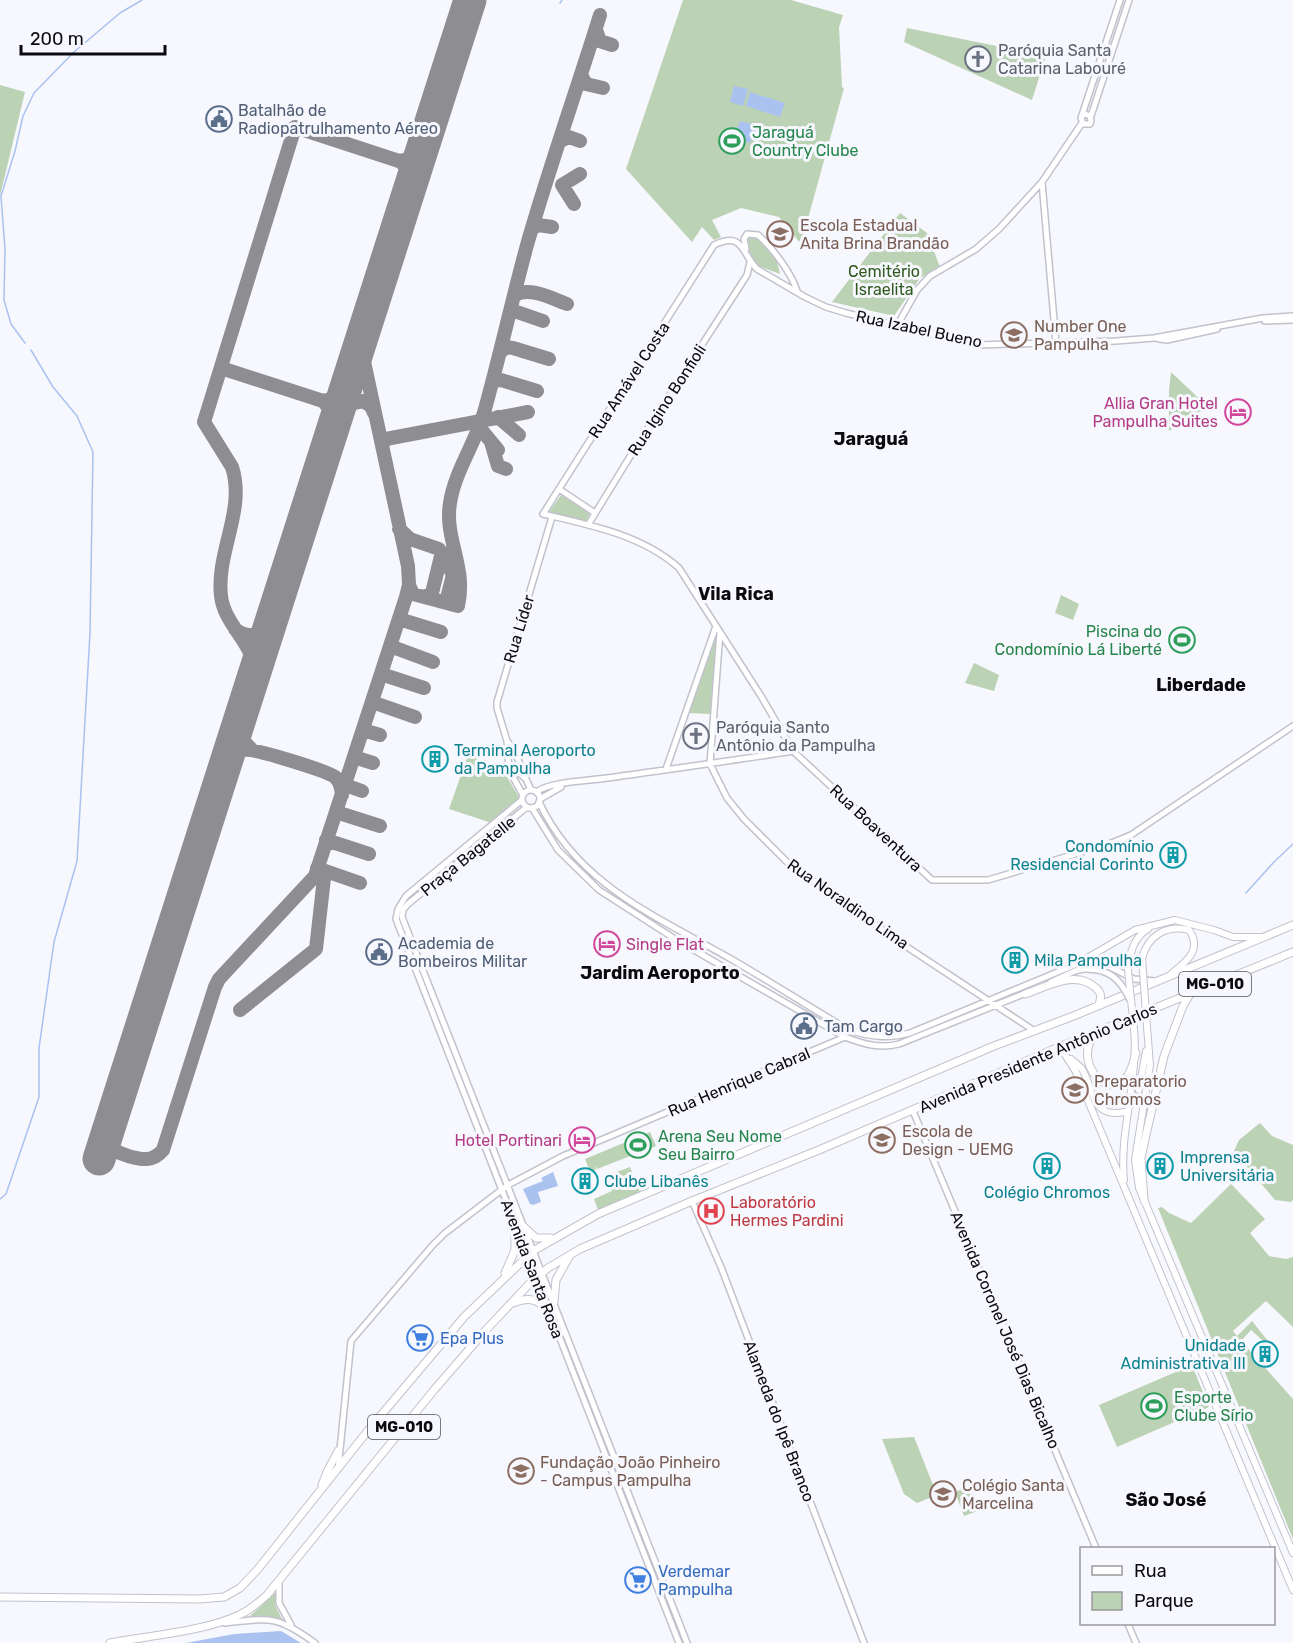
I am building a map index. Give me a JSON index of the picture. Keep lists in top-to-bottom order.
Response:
{
  "streets": {
    "highway": ["MG-010", "Avenida Presidente Antônio Carlos"],
    "street": [
      "Rua Izabel Bueno",
      "Rua Amável Costa",
      "Rua Igino Bonfioli",
      "Rua Líder",
      "Rua Boaventura",
      "Praça Bagatelle",
      "Rua Noraldino Lima",
      "Rua Henrique Cabral",
      "Avenida Santa Rosa",
      "Avenida Coronel José Dias Bicalho",
      "Alameda do Ipê Branco"
    ]
  },
  "crossings": [
    ["Rua Izabel Bueno", "Rua Igino Bonfioli"],
    ["Rua Amável Costa", "Rua Boaventura"],
    ["Rua Igino Bonfioli", "Rua Boaventura"],
    ["Rua Líder", "Rua Boaventura"],
    ["Rua Líder", "Praça Bagatelle"],
    ["Rua Líder", "Rua Noraldino Lima"],
    ["Rua Líder", "Rua Henrique Cabral"],
    ["Rua Boaventura", "Praça Bagatelle"],
    ["Praça Bagatelle", "Rua Noraldino Lima"],
    ["Praça Bagatelle", "Avenida Santa Rosa"],
    ["Rua Noraldino Lima", "Avenida Presidente Antônio Carlos"],
    ["MG-010", "Avenida Presidente Antônio Carlos"],
    ["Avenida Presidente Antônio Carlos", "Avenida Santa Rosa"],
    ["Avenida Presidente Antônio Carlos", "Avenida Coronel José Dias Bicalho"],
    ["Avenida Presidente Antônio Carlos", "Alameda do Ipê Branco"],
    ["Rua Henrique Cabral", "Avenida Santa Rosa"]
  ],
  "districts": [
    "Jaraguá",
    "Vila Rica",
    "Liberdade",
    "Jardim Aeroporto",
    "São José"
  ],
  "parks": ["Cemitério Israelita"],
  "places": {
    "church": ["Paróquia Santa Catarina Labouré", "Paróquia Santo Antônio da Pampulha"],
    "public building": ["Batalhão de Radiopatrulhamento Aéreo", "Academia de Bombeiros Militar", "Tam Cargo"],
    "sports": [
      "Jaraguá Country Clube",
      "Piscina do Condomínio Lá Liberté",
      "Arena Seu Nome Seu Bairro",
      "Esporte Clube Sírio"
    ],
    "school or university": [
      "Escola Estadual Anita Brina Brandão",
      "Number One Pampulha",
      "Preparatorio Chromos",
      "Escola de Design - UEMG",
      "Fundação João Pinheiro - Campus Pampulha",
      "Colégio Santa Marcelina"
    ],
    "hotel": ["Allia Gran Hotel Pampulha Suites", "Single Flat", "Hotel Portinari"],
    "building": [
      "Terminal Aeroporto da Pampulha",
      "Condomínio Residencial Corinto",
      "Mila Pampulha",
      "Colégio Chromos",
      "Imprensa Universitária",
      "Clube Libanês",
      "Unidade Administrativa III"
    ],
    "hospital": ["Laboratório Hermes Pardini"],
    "supermarket": ["Epa Plus", "Verdemar Pampulha"]
  },
  "legend": ["Rua", "Parque"],
  "scale_bar": "200 m"
}
